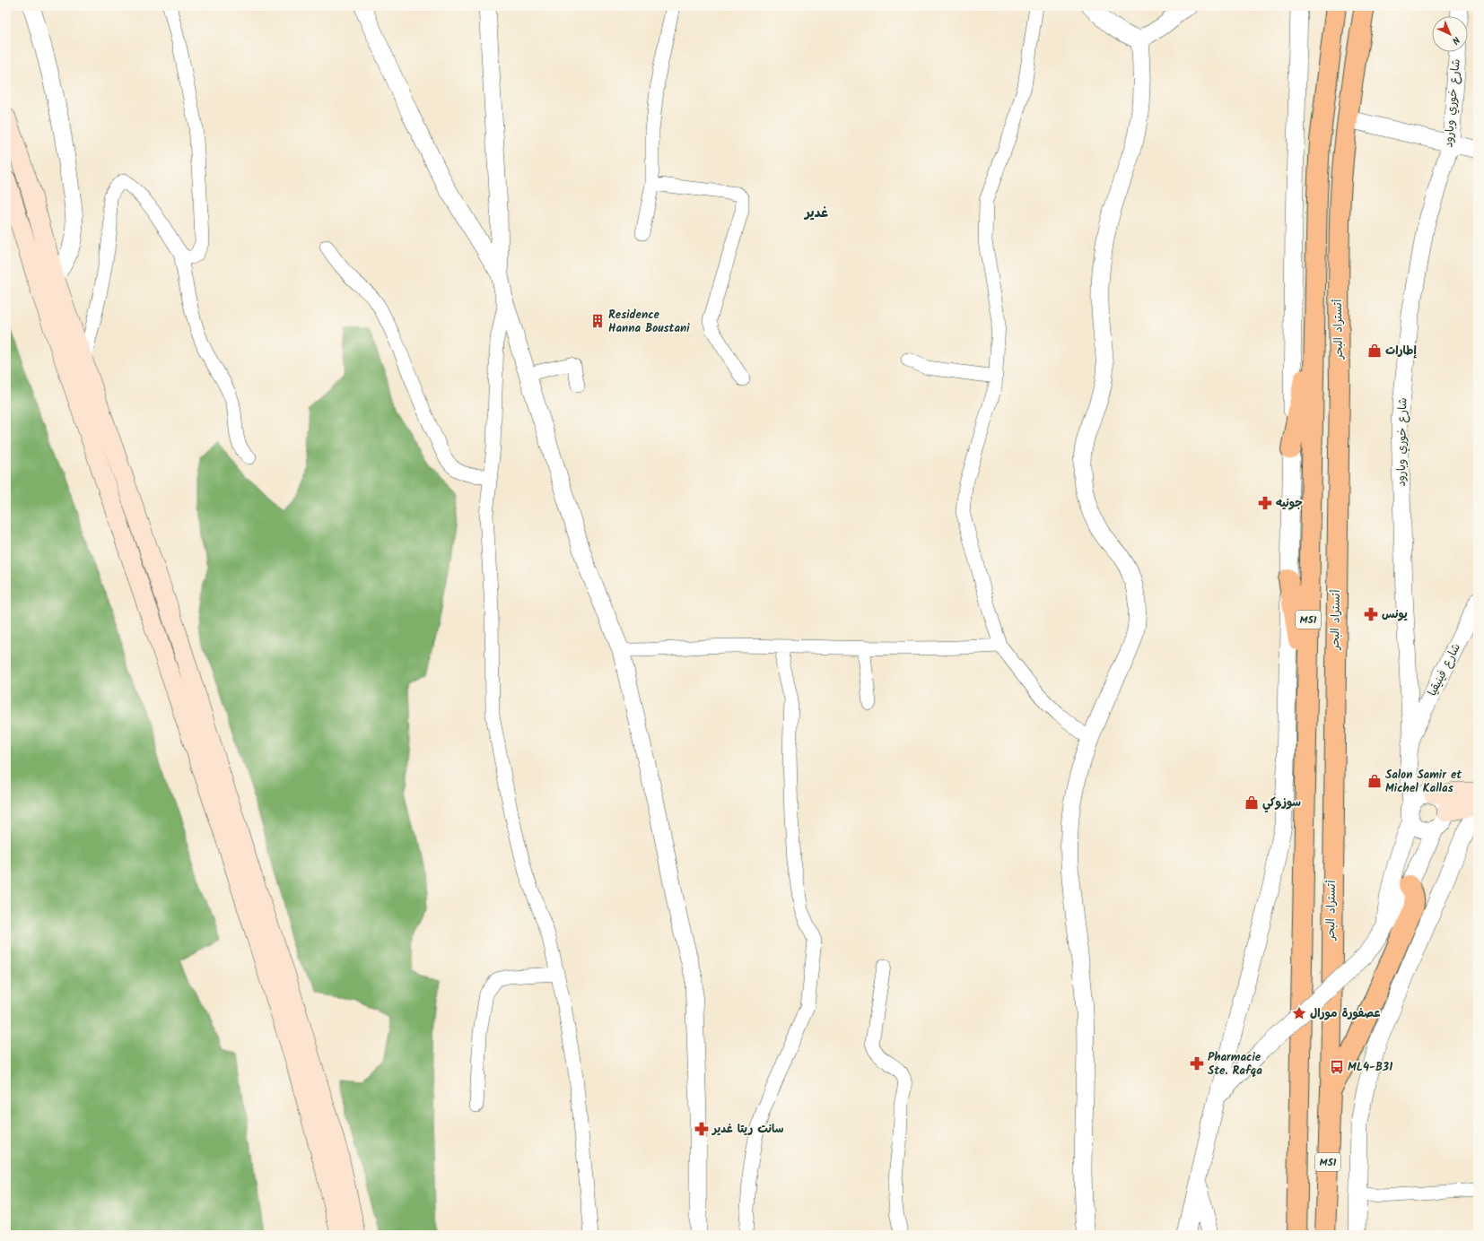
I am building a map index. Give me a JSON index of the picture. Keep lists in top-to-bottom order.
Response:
{
  "streets": {
    "highway": ["أتستراد البحر", "M51"],
    "street": ["شارع خوري وبارود", "شارع فينيقيا"]
  },
  "crossings": [
    ["شارع خوري وبارود", "شارع فينيقيا"]
  ],
  "districts": ["غدير"],
  "places": {
    "building": ["Residence Hanna Boustani"],
    "shop": ["إطارات", "Salon Samir et Michel Kallas", "سوزوكي"],
    "pharmacy": [
      "جونيه",
      "يونس",
      "Pharmacie Ste. Rafqa",
      "سانت ريتا غدير"
    ],
    "place": ["عصفورة مورال"],
    "bus stop": ["ML4-B31"]
  },
  "north": "bottom right"
}
